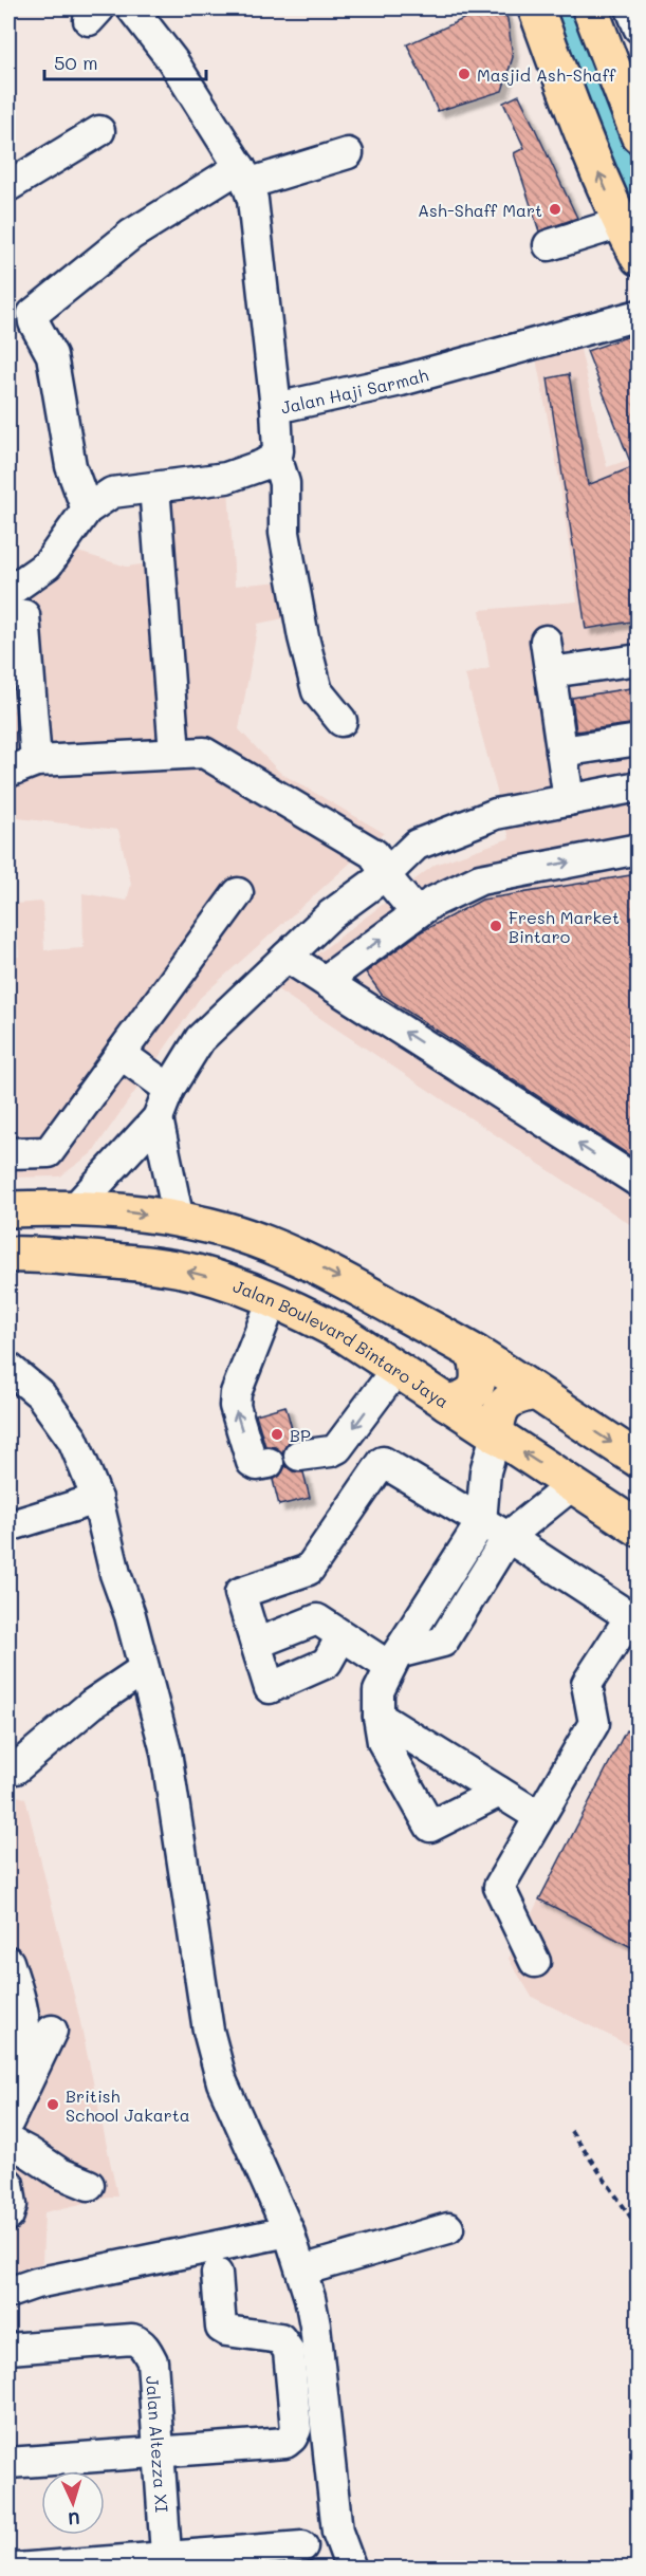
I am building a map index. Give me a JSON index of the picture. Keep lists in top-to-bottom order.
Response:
{
  "streets": {
    "main road": ["Jalan Boulevard Bintaro Jaya"],
    "street": ["Jalan Haji Sarmah", "Jalan Altezza XI"]
  },
  "places": [
    "Masjid Ash-Shaff",
    "Ash-Shaff Mart",
    "Fresh Market Bintaro",
    "BP",
    "British School Jakarta"
  ],
  "scale_bar": "50 m",
  "north": "bottom"
}
